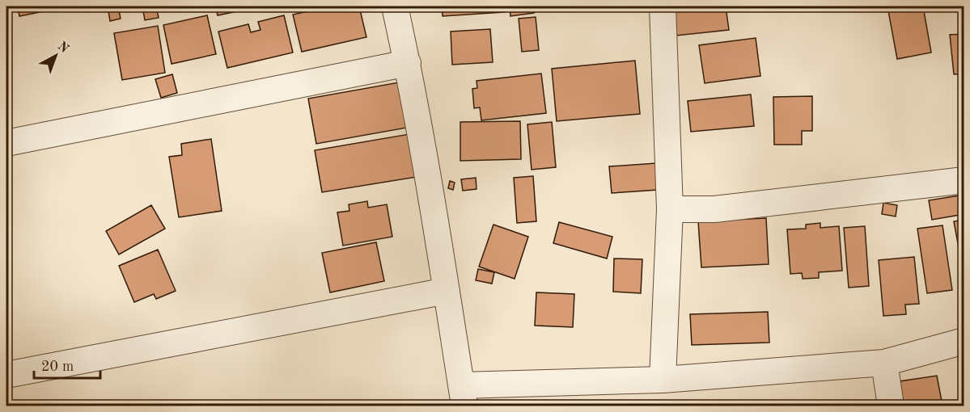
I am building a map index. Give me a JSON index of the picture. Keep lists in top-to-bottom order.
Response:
{
  "scale_bar": "20 m",
  "north": "top right"
}
